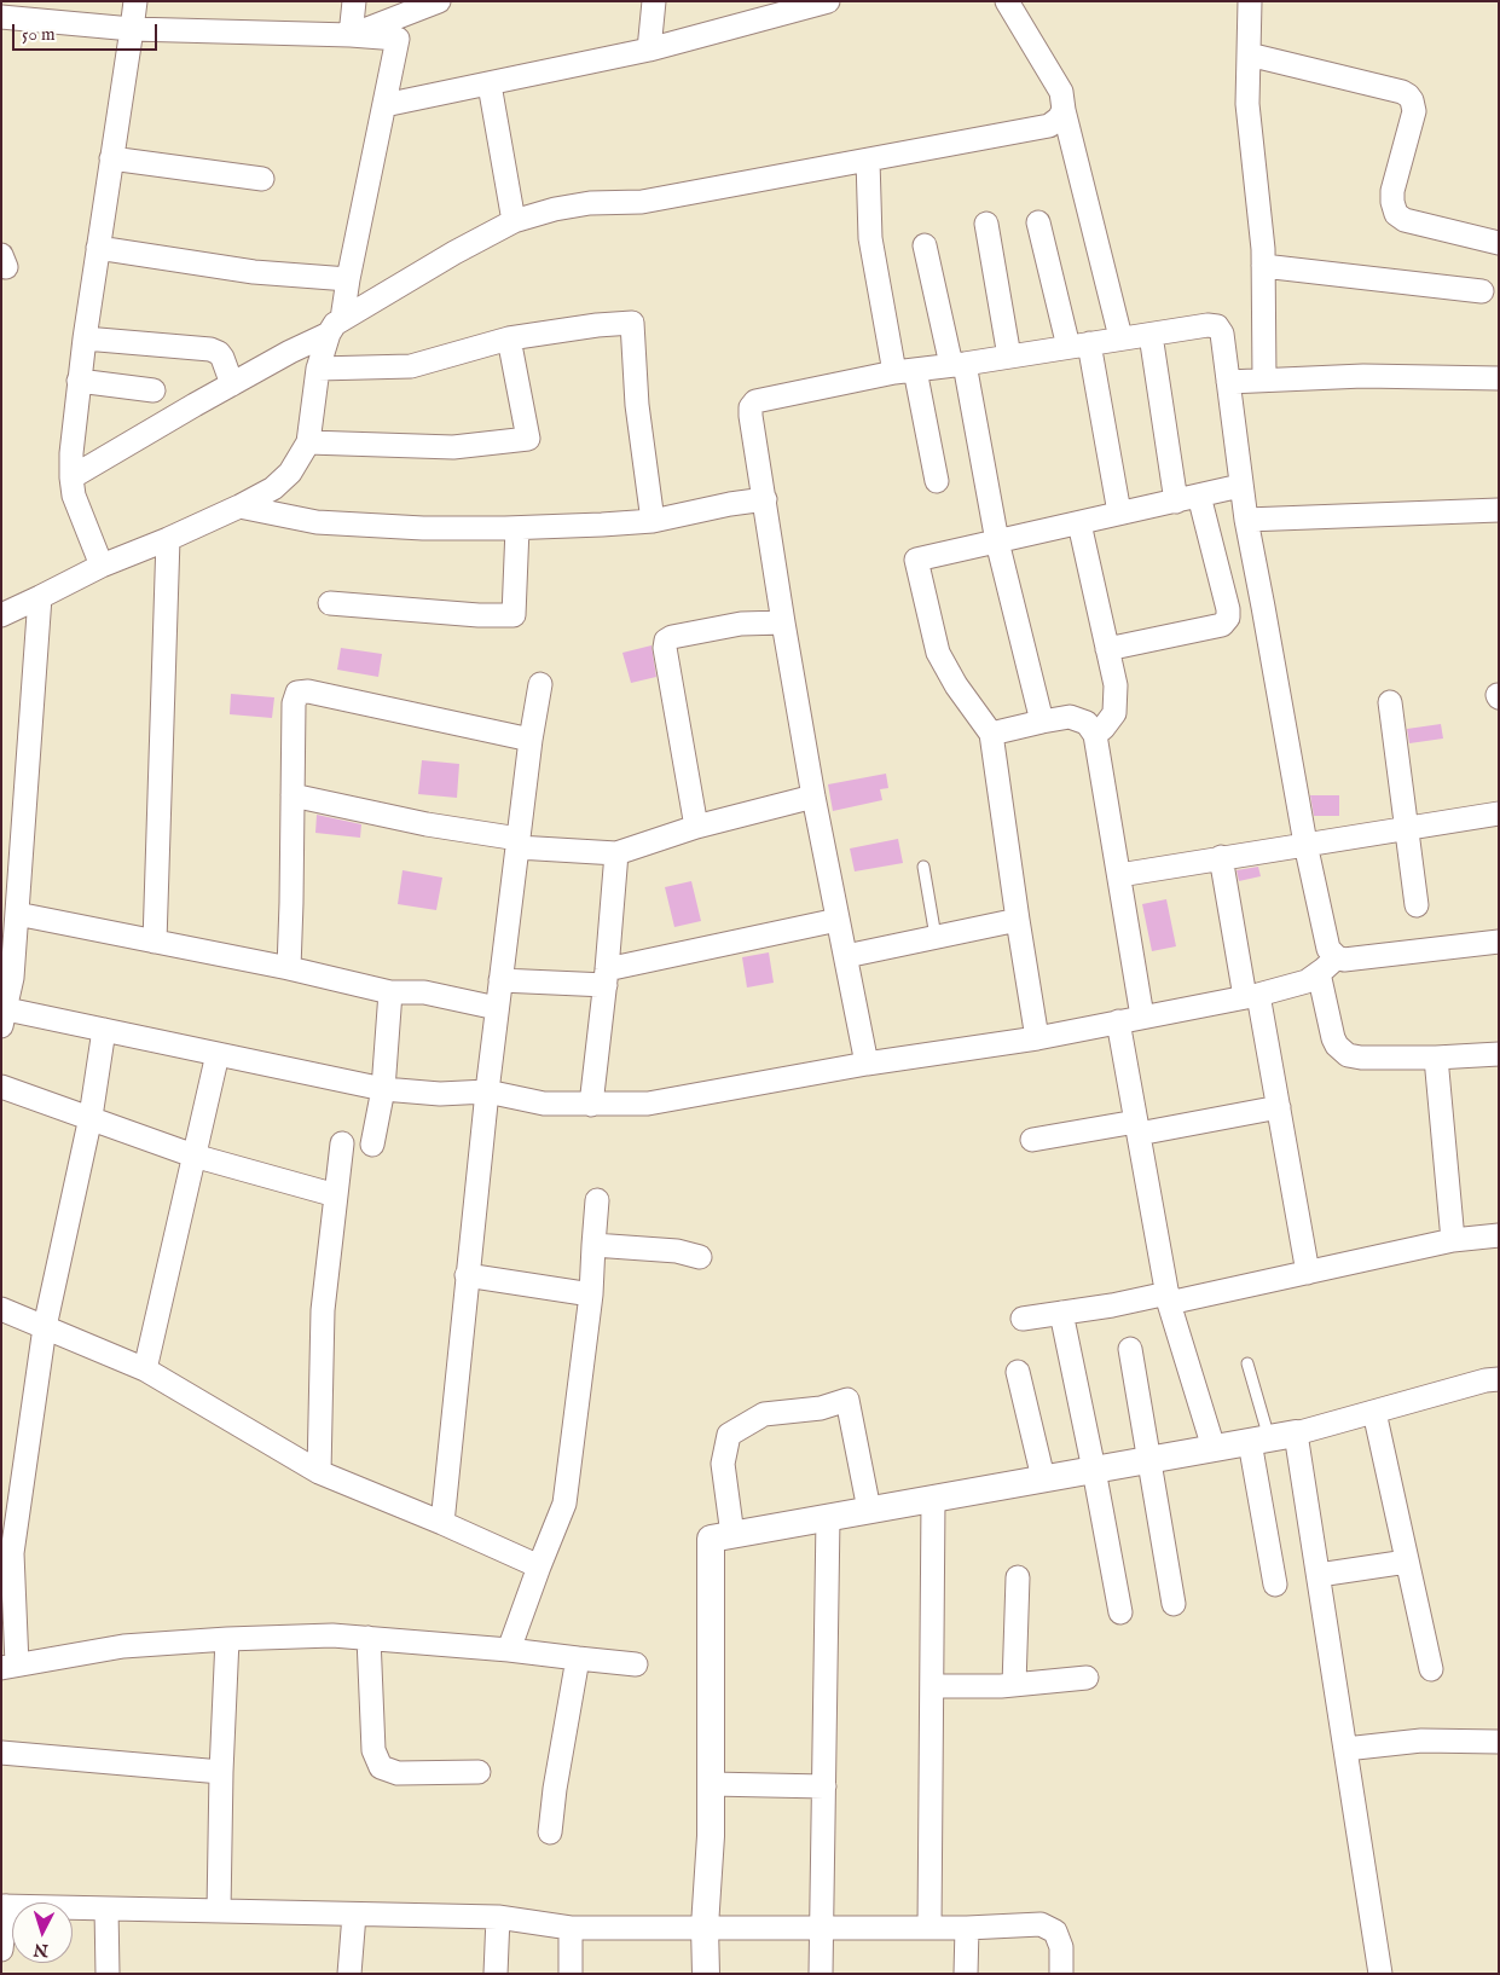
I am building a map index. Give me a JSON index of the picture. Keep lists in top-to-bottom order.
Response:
{
  "scale_bar": "50 m",
  "north": "bottom"
}
